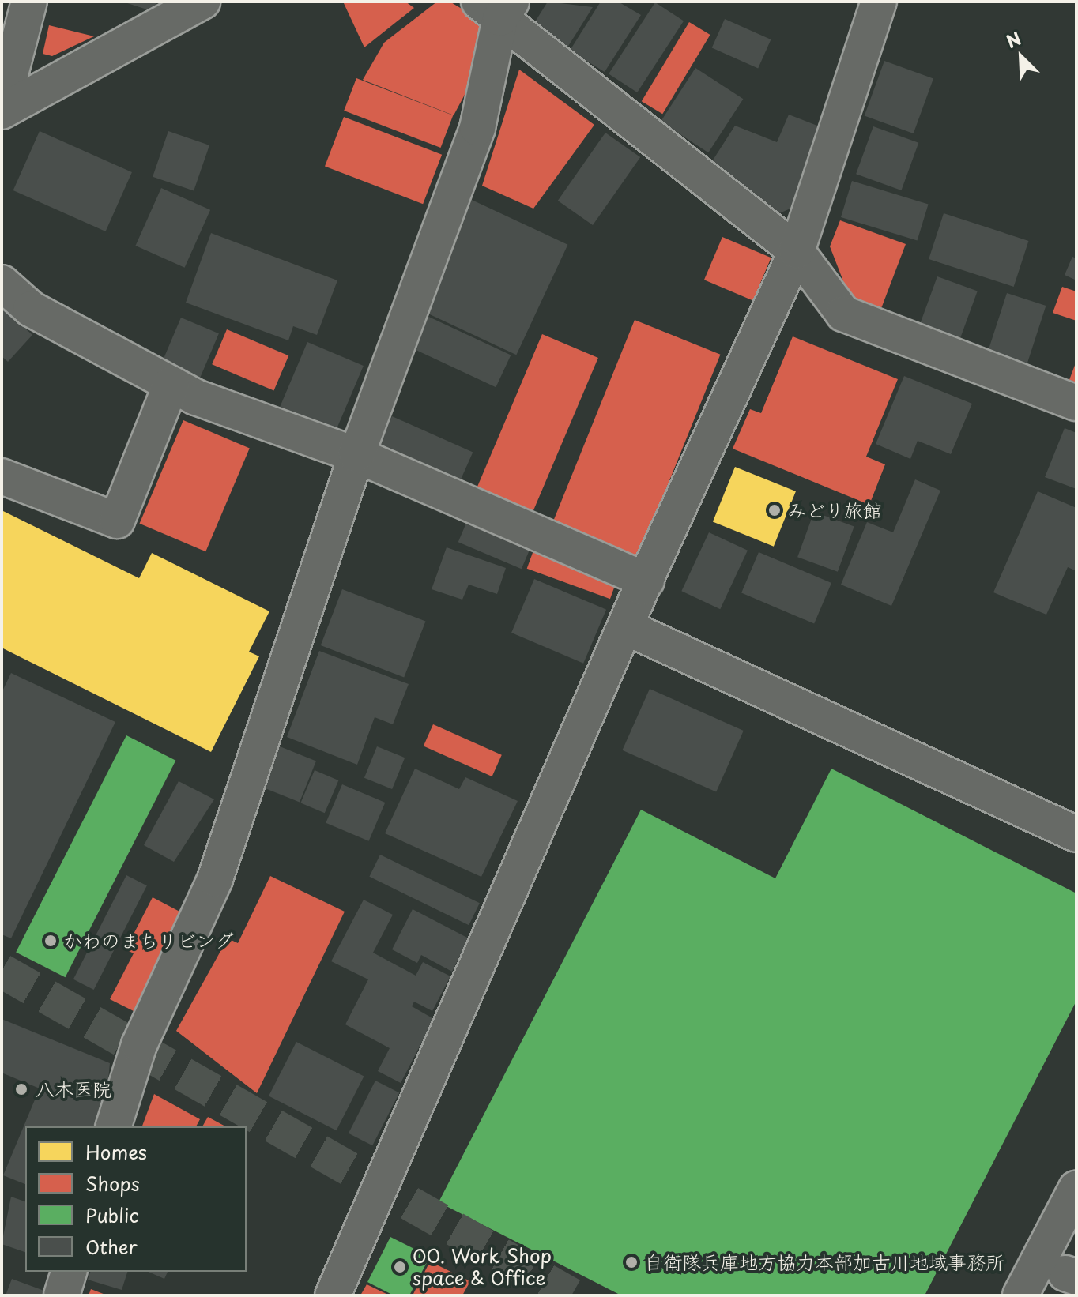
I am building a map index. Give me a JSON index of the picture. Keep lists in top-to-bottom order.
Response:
{
  "places": [
    "みどり旅館",
    "かわのまちリビング",
    "八木医院",
    "自衛隊兵庫地方協力本部加古川地域事務所",
    "00. Work Shop space & Office"
  ],
  "legend": [
    "Homes",
    "Shops",
    "Public",
    "Other"
  ],
  "north": "top left"
}
